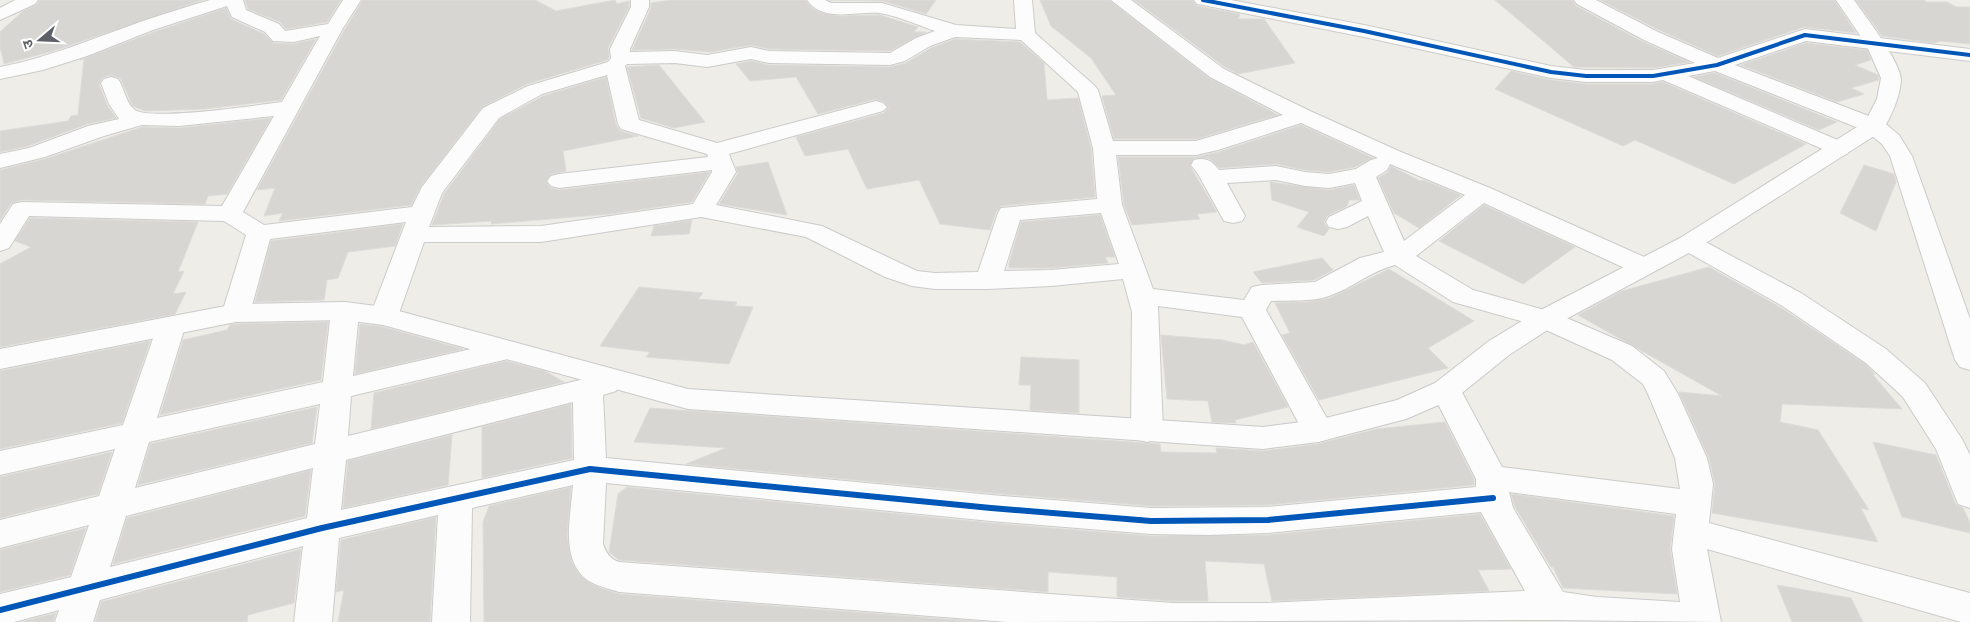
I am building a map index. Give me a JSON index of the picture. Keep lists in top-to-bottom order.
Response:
{
  "north": "left"
}
